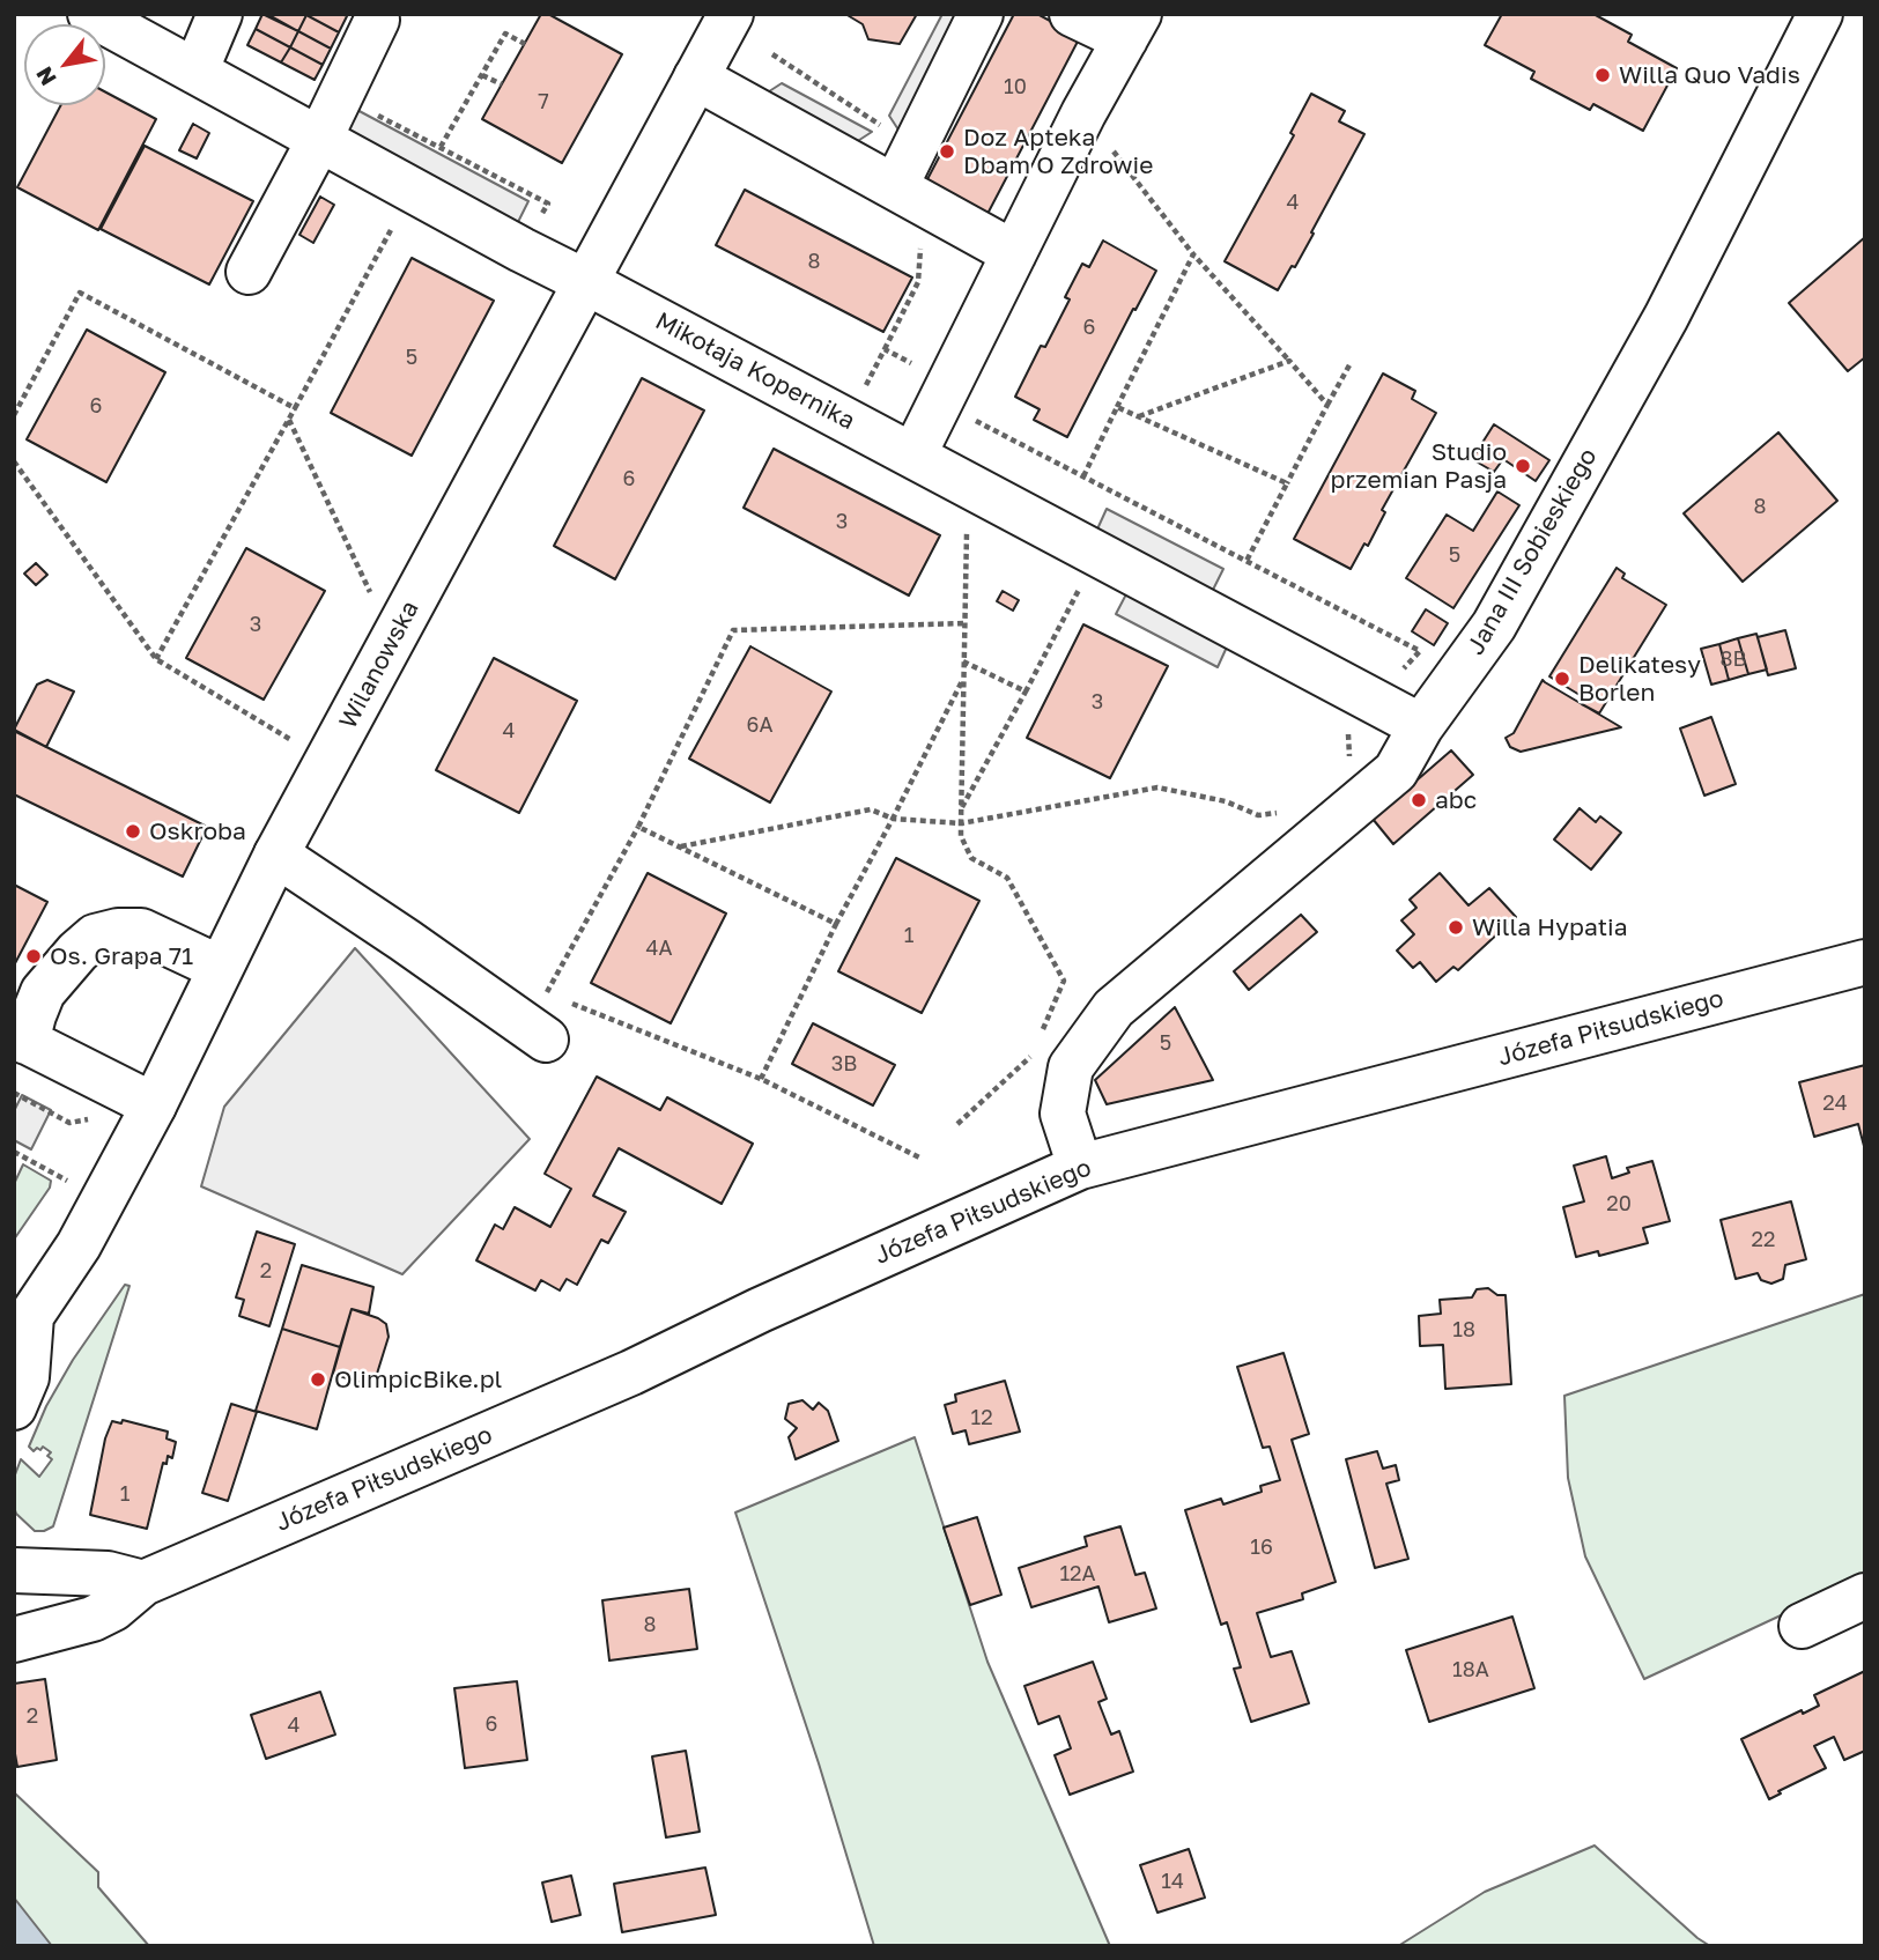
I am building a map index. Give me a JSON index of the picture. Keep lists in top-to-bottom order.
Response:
{
  "streets": {
    "street": [
      "Mikołaja Kopernika",
      "Jana III Sobieskiego",
      "Wilanowska",
      "Józefa Piłsudskiego"
    ]
  },
  "crossings": [
    ["Mikołaja Kopernika", "Jana III Sobieskiego"],
    ["Mikołaja Kopernika", "Wilanowska"],
    ["Jana III Sobieskiego", "Józefa Piłsudskiego"]
  ],
  "places": [
    "Willa Quo Vadis",
    "Doz Apteka Dbam O Zdrowie",
    "Studio przemian Pasja",
    "Delikatesy Borlen",
    "abc",
    "Oskroba",
    "Willa Hypatia",
    "Os. Grapa 71",
    "OlimpicBike.pl"
  ],
  "house_numbers": [
    "10",
    "7",
    "4",
    "8",
    "6",
    "5",
    "6",
    "6",
    "8",
    "3",
    "5",
    "3",
    "8B",
    "3",
    "6A",
    "4",
    "1",
    "4A",
    "5",
    "3B",
    "24",
    "20",
    "22",
    "2",
    "18",
    "12",
    "1",
    "16",
    "12A",
    "8",
    "18A",
    "2",
    "6",
    "4",
    "14"
  ],
  "north": "bottom left"
}
